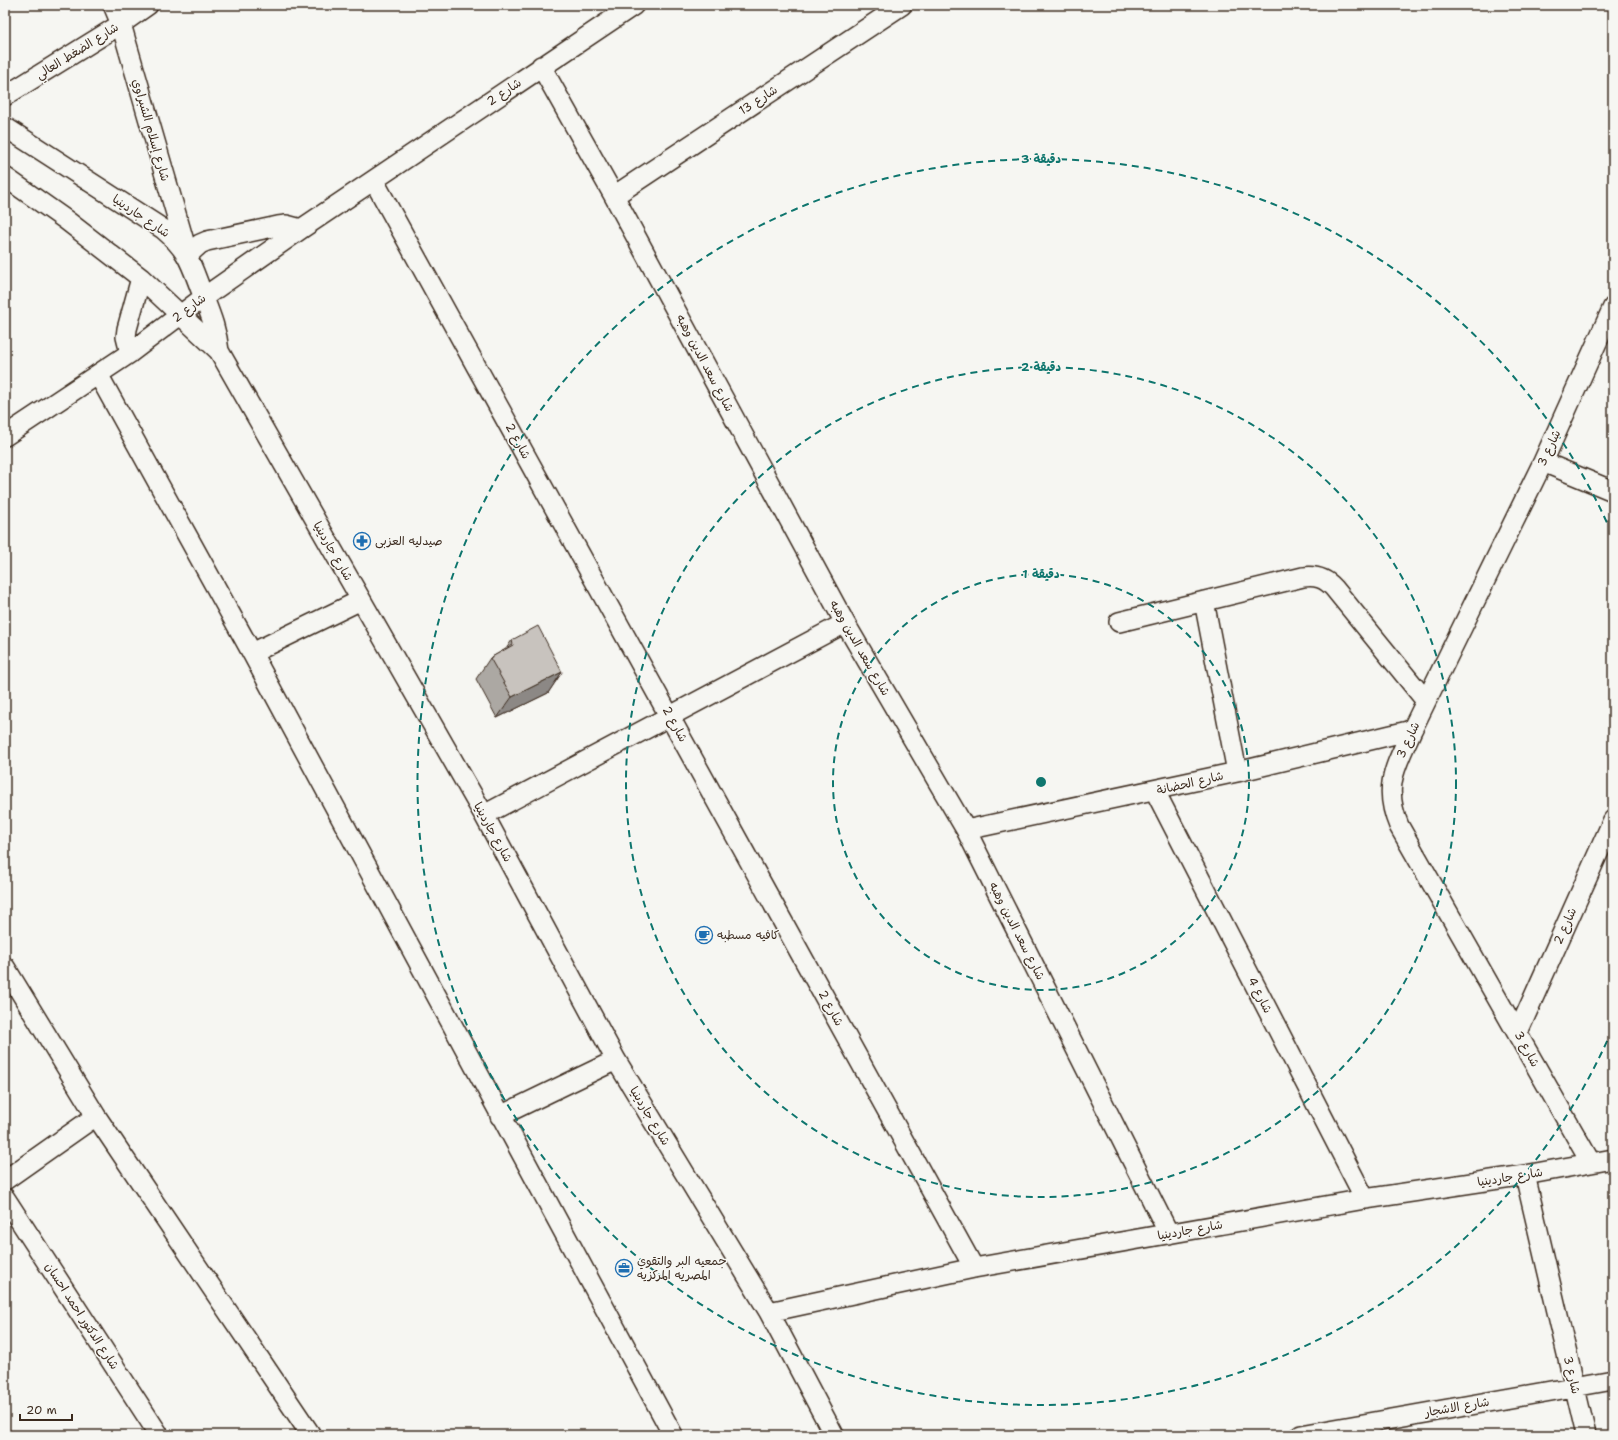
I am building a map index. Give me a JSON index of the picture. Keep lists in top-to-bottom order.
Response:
{
  "streets": {
    "street": [
      "شارع الضغط العالي",
      "شارع 2",
      "شارع 13",
      "شارع إسلام الشبراوي",
      "شارع جاردينيا",
      "شارع سعد الدين وهبه",
      "شارع 3",
      "شارع الحضانة",
      "شارع 4",
      "شارع الدكتور احمد احسان",
      "شارع الاشجار"
    ]
  },
  "crossings": [
    ["شارع الضغط العالي", "شارع إسلام الشبراوي"],
    ["شارع 2", "شارع جاردينيا"],
    ["شارع 2", "شارع سعد الدين وهبه"],
    ["شارع 2", "شارع 3"],
    ["شارع 13", "شارع سعد الدين وهبه"],
    ["شارع إسلام الشبراوي", "شارع جاردينيا"],
    ["شارع جاردينيا", "شارع سعد الدين وهبه"],
    ["شارع جاردينيا", "شارع 3"],
    ["شارع جاردينيا", "شارع 4"],
    ["شارع سعد الدين وهبه", "شارع الحضانة"],
    ["شارع 3", "شارع الحضانة"],
    ["شارع 3", "شارع الاشجار"],
    ["شارع الحضانة", "شارع 4"]
  ],
  "places": {
    "pharmacy": ["صيدليه العزبى"],
    "cafe": ["كافيه مسطبه"],
    "office": ["جمعيه البر والتقوي المصريه المركزيه"]
  },
  "scale_bar": "20 m",
  "rings": ["3 دقيقة", "2 دقيقة", "1 دقيقة"]
}
